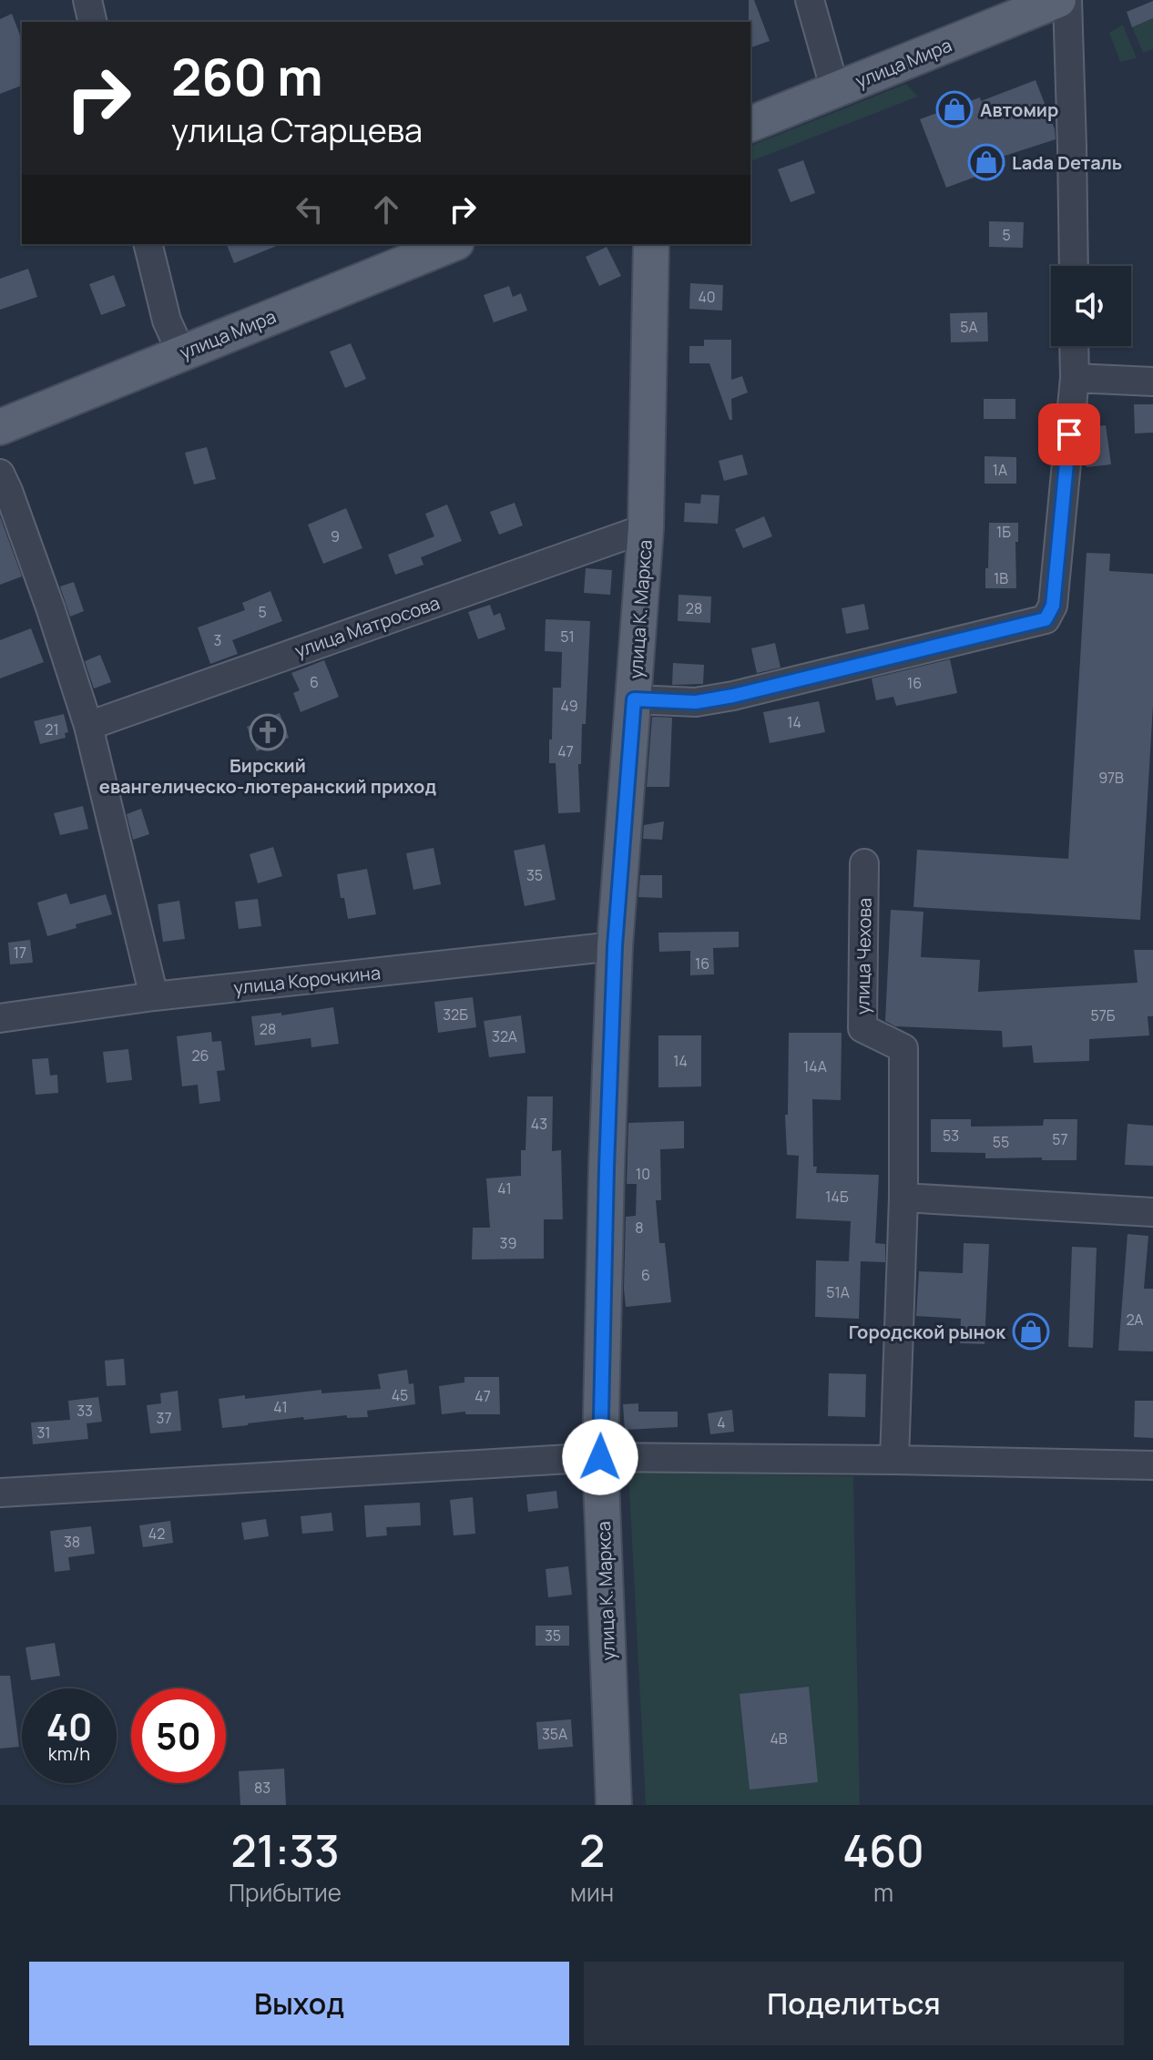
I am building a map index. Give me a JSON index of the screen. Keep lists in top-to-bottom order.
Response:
{
  "streets": {
    "main road": ["улица Мира", "улица К. Маркса"],
    "street": ["улица Матросова", "улица Чехова", "улица Корочкина"]
  },
  "crossings": [
    ["улица К. Маркса", "улица Матросова"],
    ["улица К. Маркса", "улица Корочкина"]
  ],
  "places": {
    "shop": ["Автомир", "Lada Dеталь", "Городской рынок"],
    "church": ["Бирский евангелическо-лютеранский приход"]
  },
  "house_numbers": [
    "5",
    "40",
    "5А",
    "1А",
    "1Б",
    "9",
    "1В",
    "28",
    "5",
    "51",
    "3",
    "6",
    "16",
    "49",
    "14",
    "21",
    "47",
    "97В",
    "35",
    "17",
    "16",
    "32Б",
    "57Б",
    "28",
    "32А",
    "26",
    "14",
    "14А",
    "43",
    "53",
    "57",
    "55",
    "10",
    "41",
    "14Б",
    "8",
    "39",
    "6",
    "51А",
    "2А",
    "45",
    "47",
    "41",
    "33",
    "37",
    "4",
    "31",
    "42",
    "38",
    "35",
    "35А",
    "4В",
    "83"
  ],
  "page": {
    "turn": ["260 m", "улица Старцева"],
    "speed": "40 km/h",
    "limit": "50",
    "eta": [
      "21:33",
      "Прибытие",
      "2",
      "мин",
      "460",
      "m"
    ],
    "buttons": ["Выход", "Поделиться"]
  }
}
